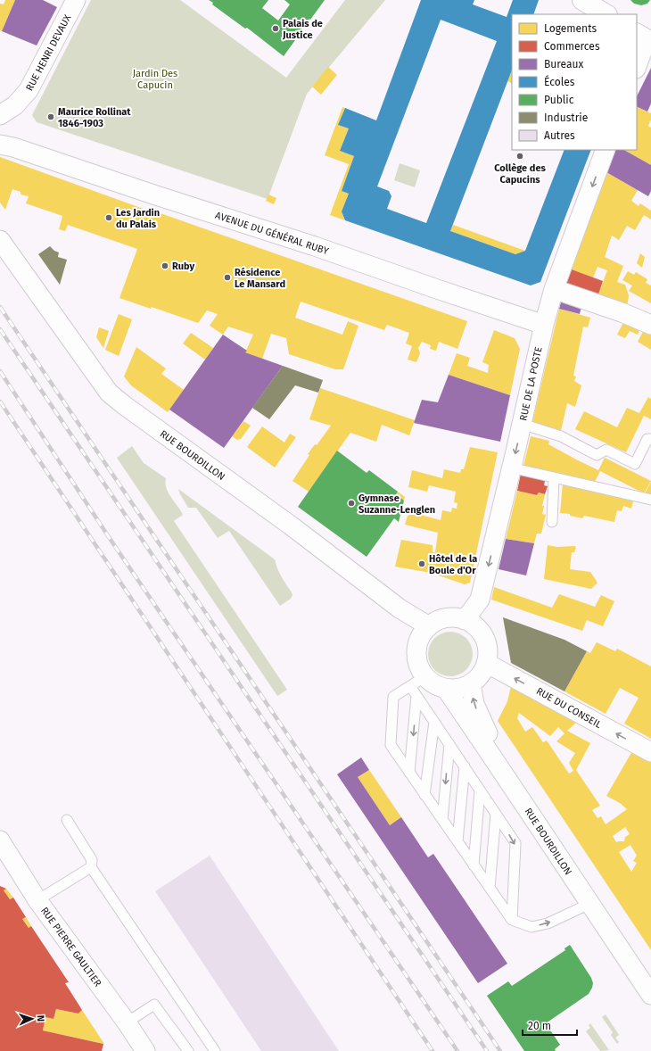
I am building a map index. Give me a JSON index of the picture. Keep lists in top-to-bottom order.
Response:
{
  "streets": {
    "street": [
      "RUE HENRI DEVAUX",
      "AVENUE DU GÉNÉRAL RUBY",
      "RUE DE LA POSTE",
      "RUE BOURDILLON",
      "RUE DU CONSEIL",
      "RUE PIERRE GAULTIER"
    ]
  },
  "crossings": [
    ["AVENUE DU GÉNÉRAL RUBY", "RUE DE LA POSTE"],
    ["RUE DE LA POSTE", "RUE BOURDILLON"],
    ["RUE DE LA POSTE", "RUE DU CONSEIL"],
    ["RUE BOURDILLON", "RUE DU CONSEIL"]
  ],
  "one_way": ["RUE DE LA POSTE", "RUE DU CONSEIL"],
  "parks": ["Jardin Des Capucin"],
  "places": [
    "Palais de Justice",
    "Maurice Rollinat 1846-1903",
    "Collège des Capucins",
    "Les Jardin du Palais",
    "Ruby",
    "Résidence Le Mansard",
    "Gymnase Suzanne-Lenglen",
    "Hôtel de la Boule d'Or"
  ],
  "legend": [
    "Logements",
    "Commerces",
    "Bureaux",
    "Écoles",
    "Public",
    "Industrie",
    "Autres"
  ],
  "scale_bar": "20 m",
  "north": "right"
}
